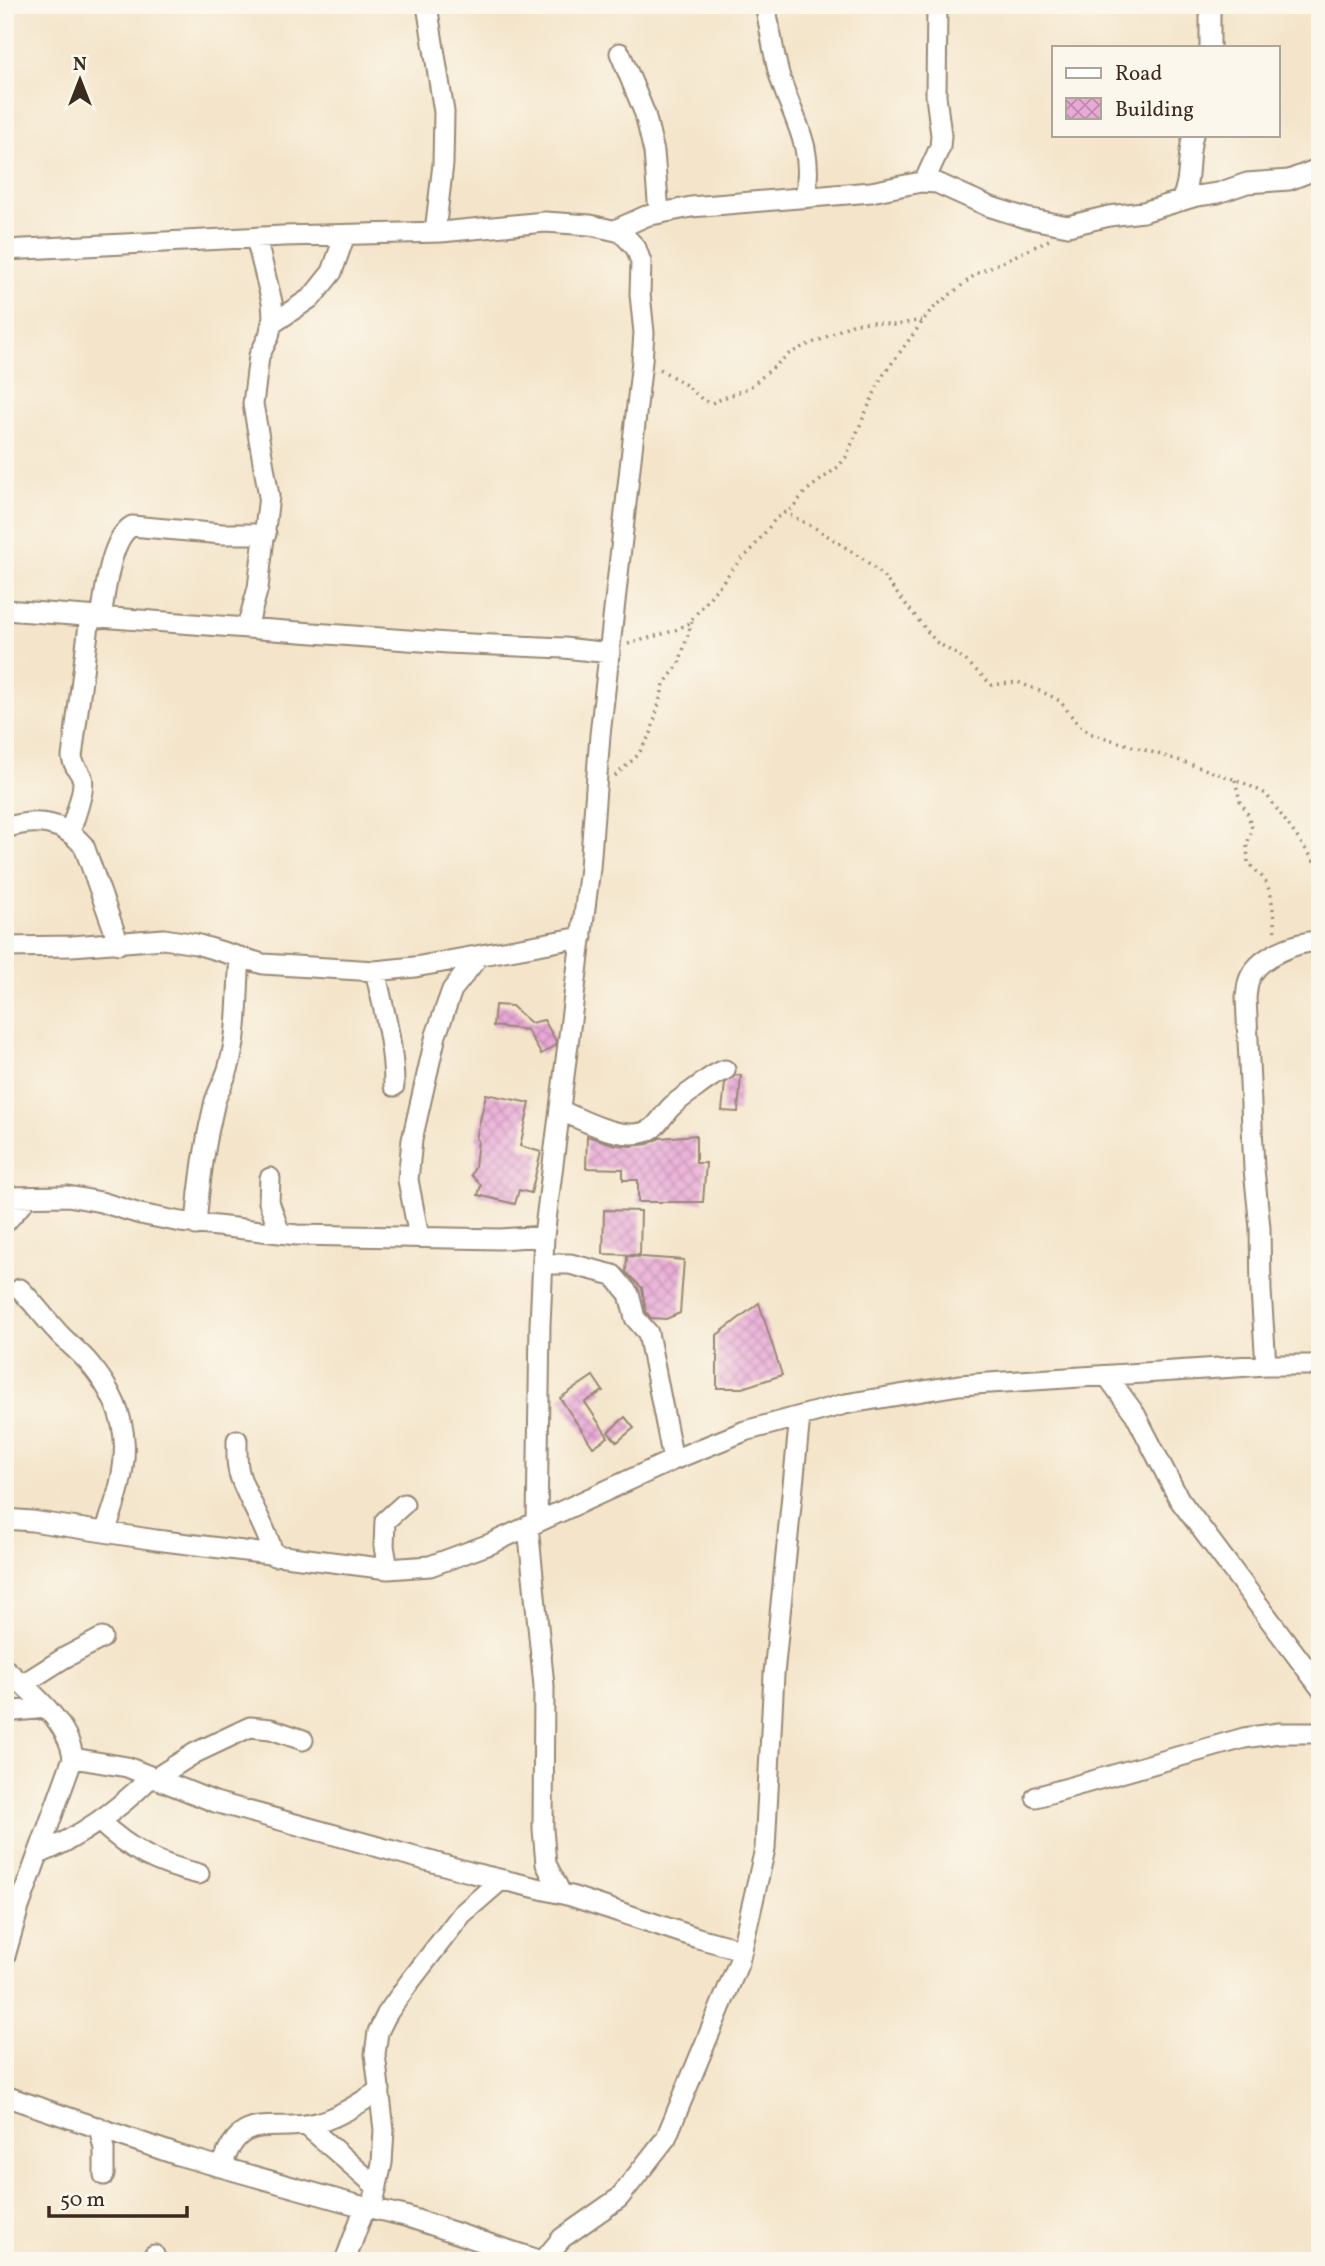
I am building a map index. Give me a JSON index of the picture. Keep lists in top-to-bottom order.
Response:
{
  "legend": ["Road", "Building"],
  "scale_bar": "50 m",
  "north": "top"
}
